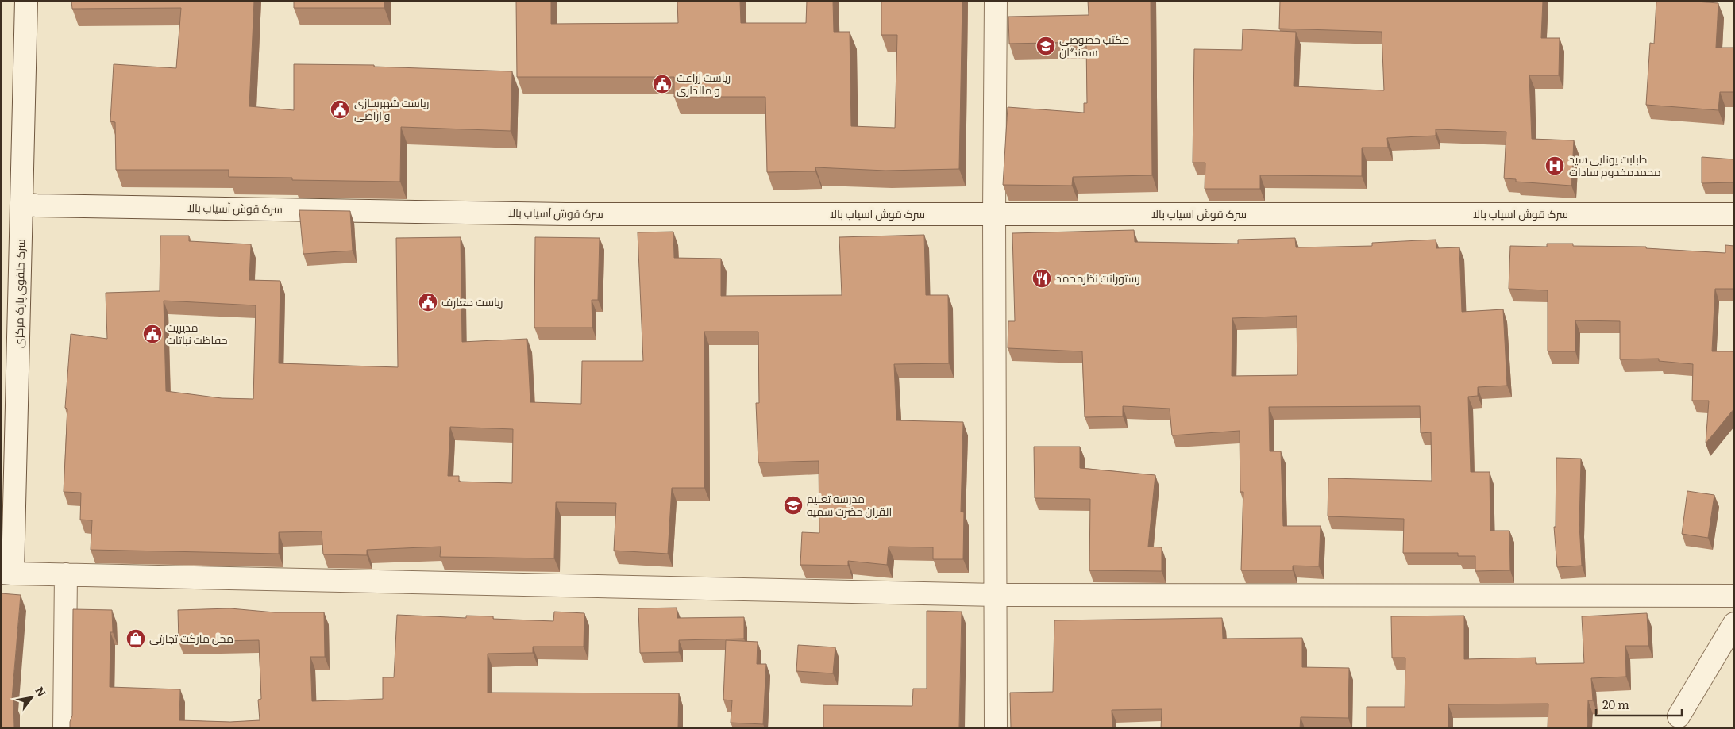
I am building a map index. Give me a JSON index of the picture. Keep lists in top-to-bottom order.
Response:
{
  "streets": {
    "street": ["سرک قوش آسیاب بالا", "سرک حلقوی پارک مرکزی"]
  },
  "crossings": [
    ["سرک قوش آسیاب بالا", "سرک حلقوی پارک مرکزی"]
  ],
  "places": {
    "school or university": ["مکتب خصوصی سمنگان", "مدرسه تعلیم القران حضرت سمیه"],
    "public building": [
      "ریاست زراعت و مالداری",
      "ریاست شهرسازی و اراضی",
      "ریاست معارف",
      "مدیریت حفاظت نباتات"
    ],
    "hospital": ["طبابت یونایی سید محمدمخدوم سادات"],
    "restaurant": ["رستورانت نظرمحمد"],
    "shop": ["محل مارکت تجارتی"]
  },
  "scale_bar": "20 m",
  "north": "top right"
}
